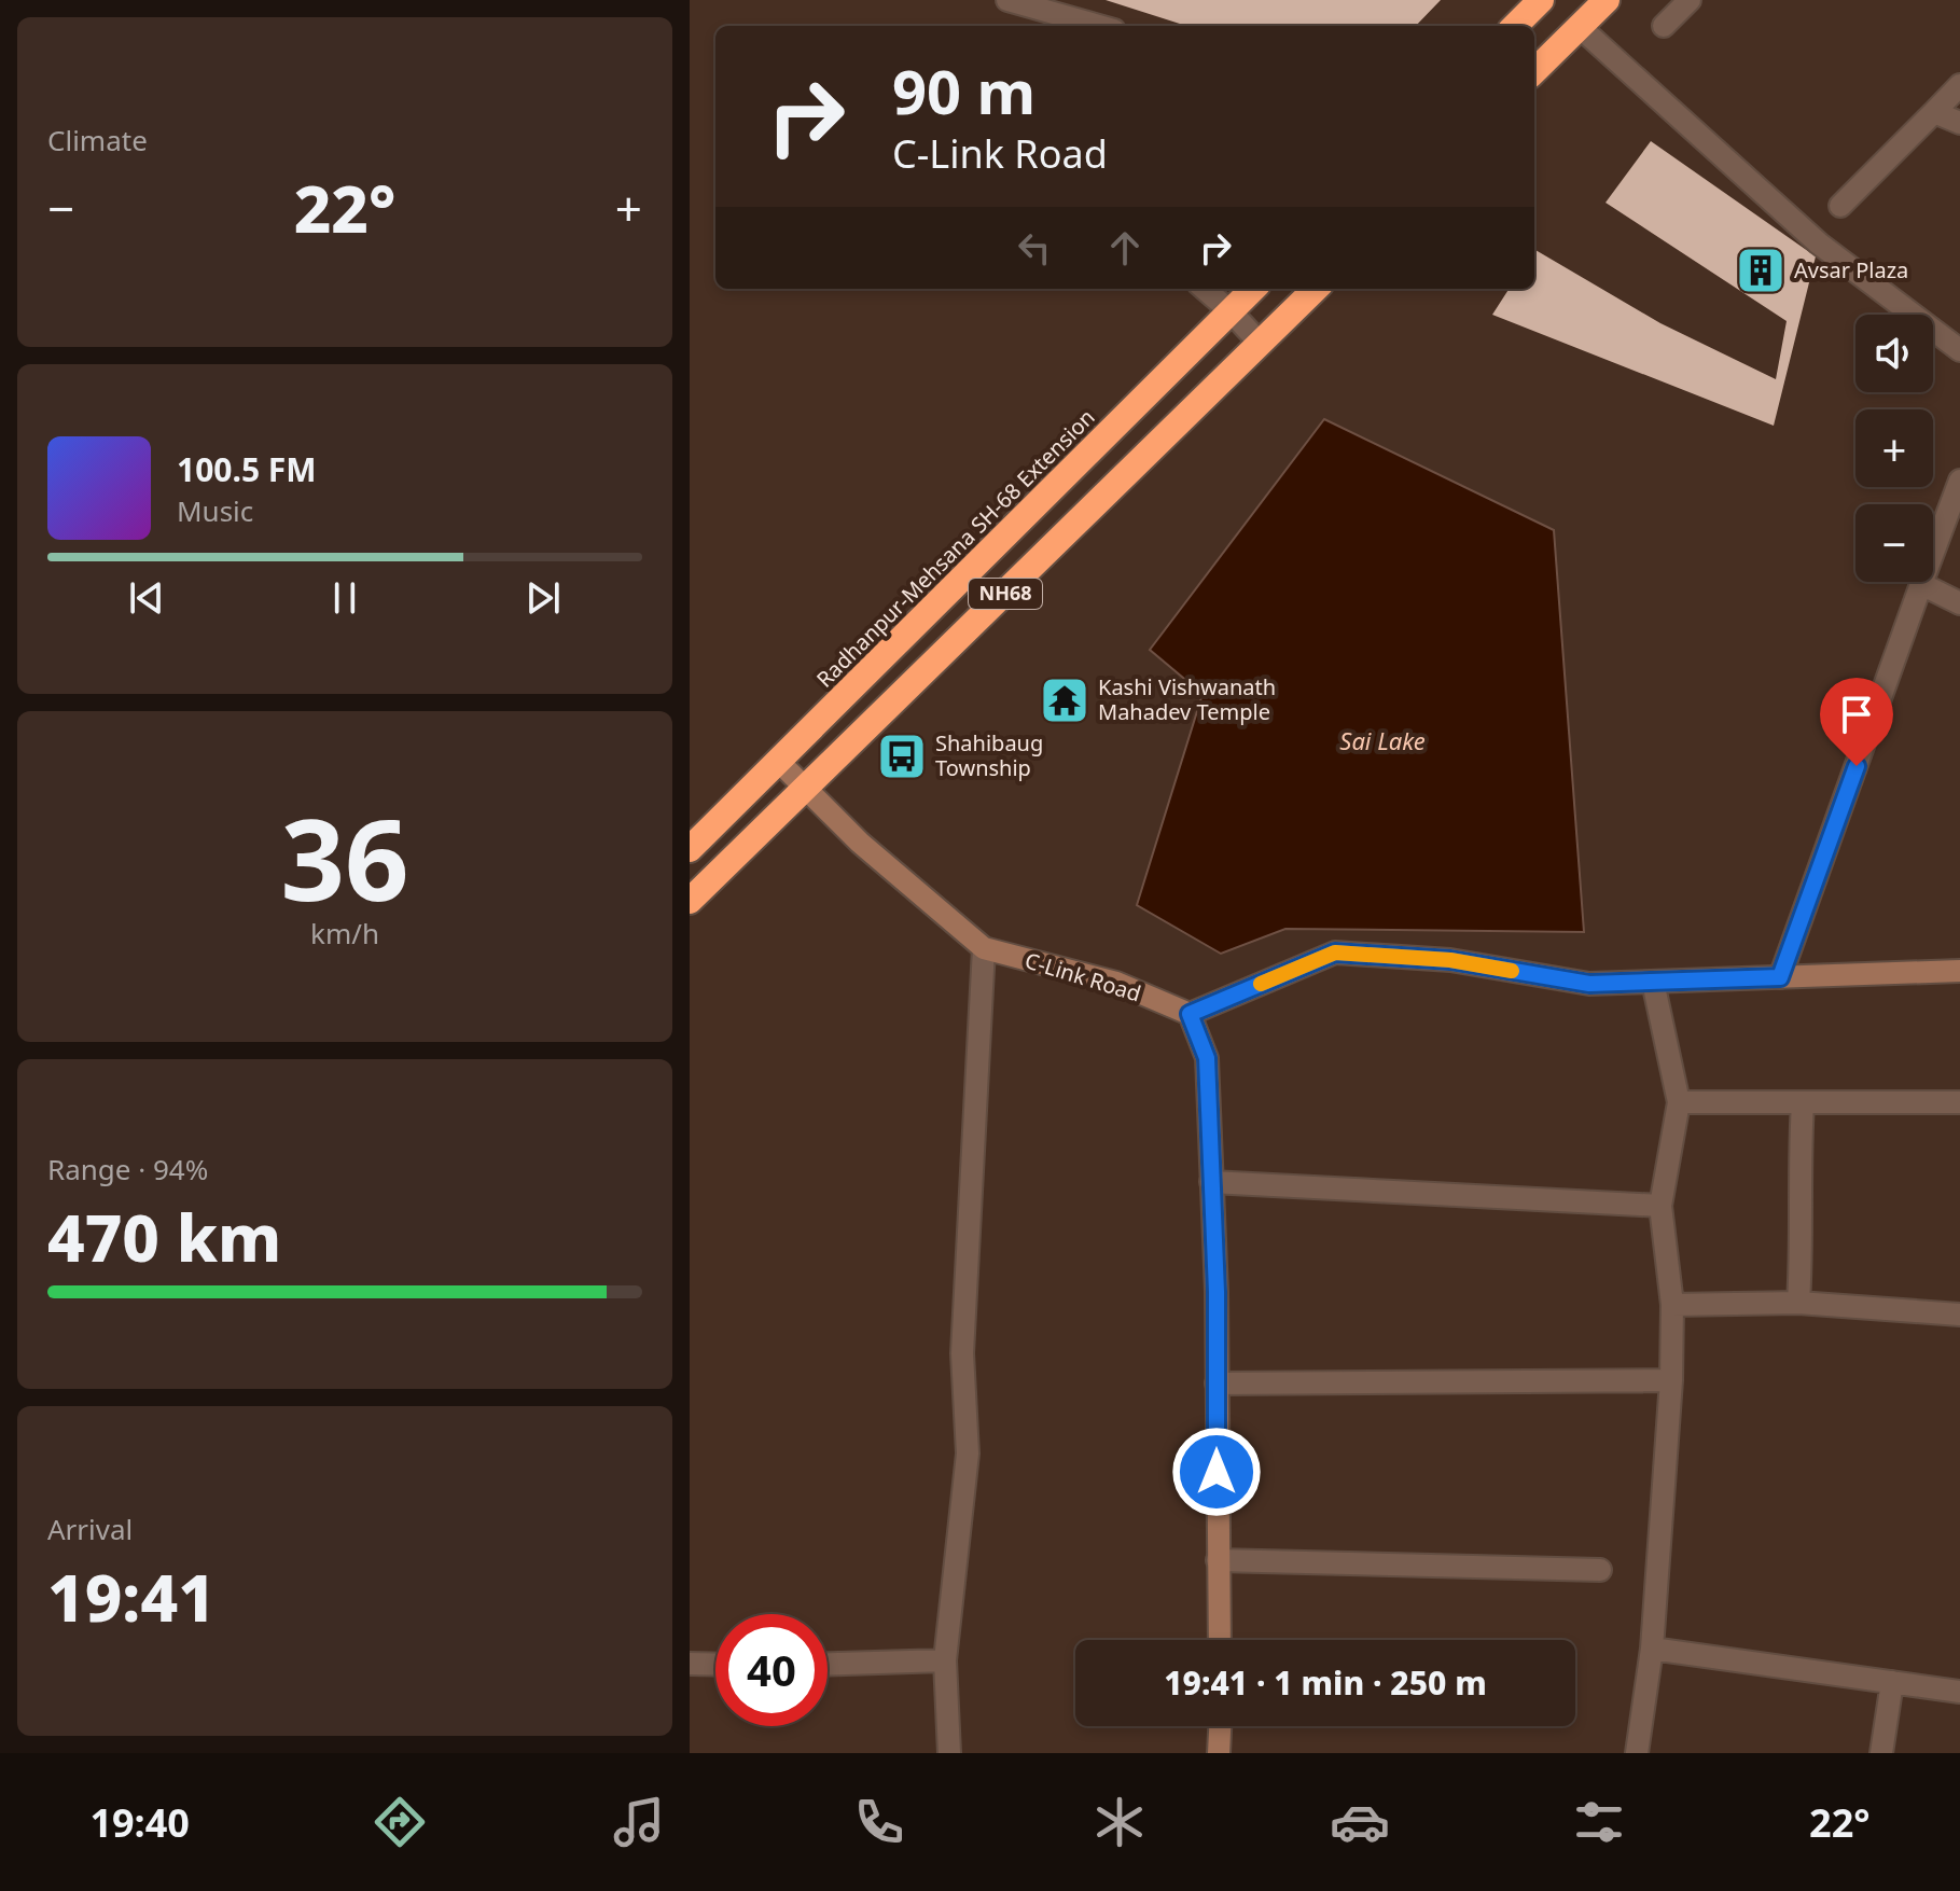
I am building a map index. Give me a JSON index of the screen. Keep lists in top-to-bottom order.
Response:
{
  "streets": {
    "highway": ["Radhanpur-Mehsana SH-68 Extension", "NH68"],
    "street": ["C-Link Road"]
  },
  "crossings": [
    ["Radhanpur-Mehsana SH-68 Extension", "C-Link Road"],
    ["NH68", "C-Link Road"]
  ],
  "water": ["Sai Lake"],
  "places": {
    "building": ["Avsar Plaza"],
    "temple": ["Kashi Vishwanath Mahadev Temple"],
    "bus stop": ["Shahibaug Township"]
  },
  "page": {
    "tile": [
      "Climate",
      ["36", "km/h"],
      ["Range · 94%", "470 km"],
      ["Arrival", "19:41"]
    ],
    "turn": ["90 m", "C-Link Road"],
    "heat": ["−", "22°", "+"],
    "map_buttons": ["+", "−"],
    "song": ["100.5 FM", "Music"],
    "limit": "40",
    "trip": "19:41 · 1 min · 250 m",
    "tabs": ["19:40", "22°"]
  }
}
